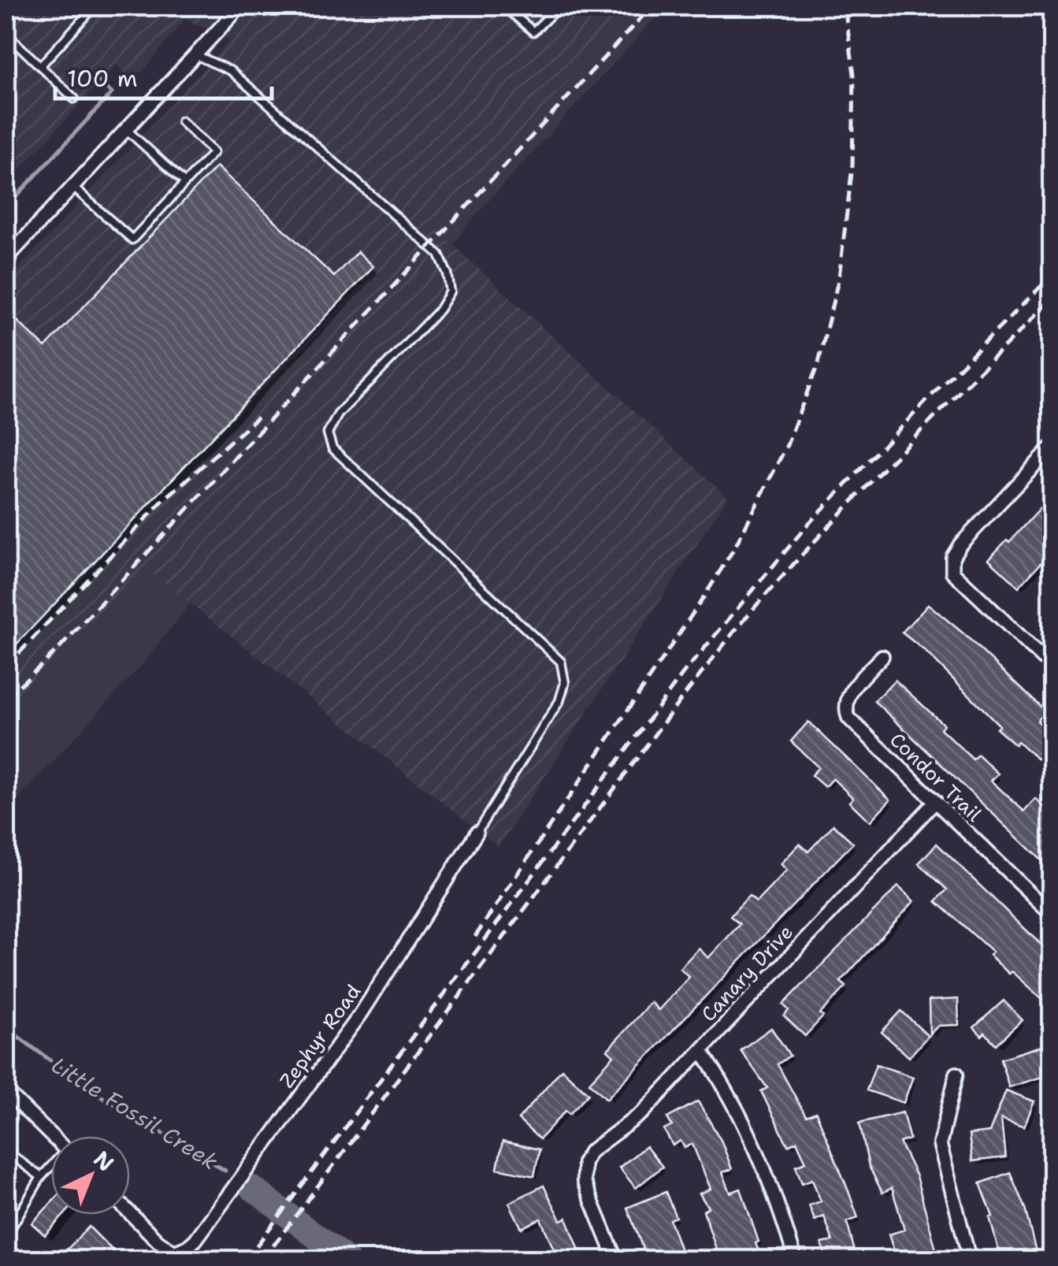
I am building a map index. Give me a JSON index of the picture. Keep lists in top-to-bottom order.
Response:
{
  "streets": {
    "street": ["Condor Trail", "Canary Drive", "Zephyr Road"]
  },
  "crossings": [
    ["Condor Trail", "Canary Drive"]
  ],
  "water": ["Little Fossil Creek"],
  "scale_bar": "100 m",
  "north": "top right"
}
